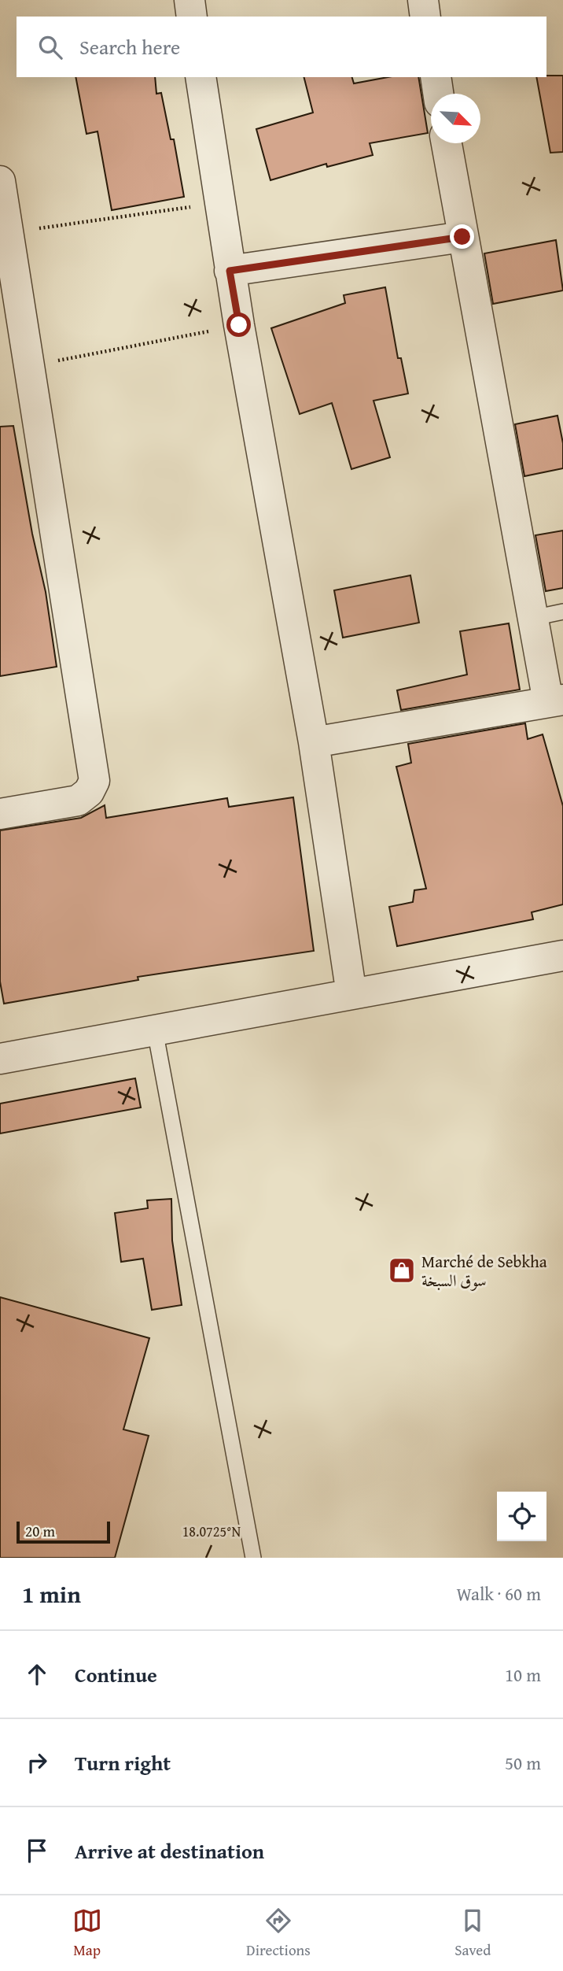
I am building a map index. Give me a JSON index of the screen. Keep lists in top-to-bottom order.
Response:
{
  "places": {
    "shop": ["Marché de Sebkha سوق السبخة"]
  },
  "scale_bar": "20 m",
  "north": "bottom right",
  "page": {
    "search": "Search here",
    "scale": "20 m",
    "heading": ["1 min", "Walk · 60 m"],
    "list": [
      ["Continue", "10 m"],
      ["Turn right", "50 m"],
      "Arrive at destination"
    ],
    "nav": ["Map", "Directions", "Saved"]
  },
  "coordinates": ["18.0725°N"]
}
